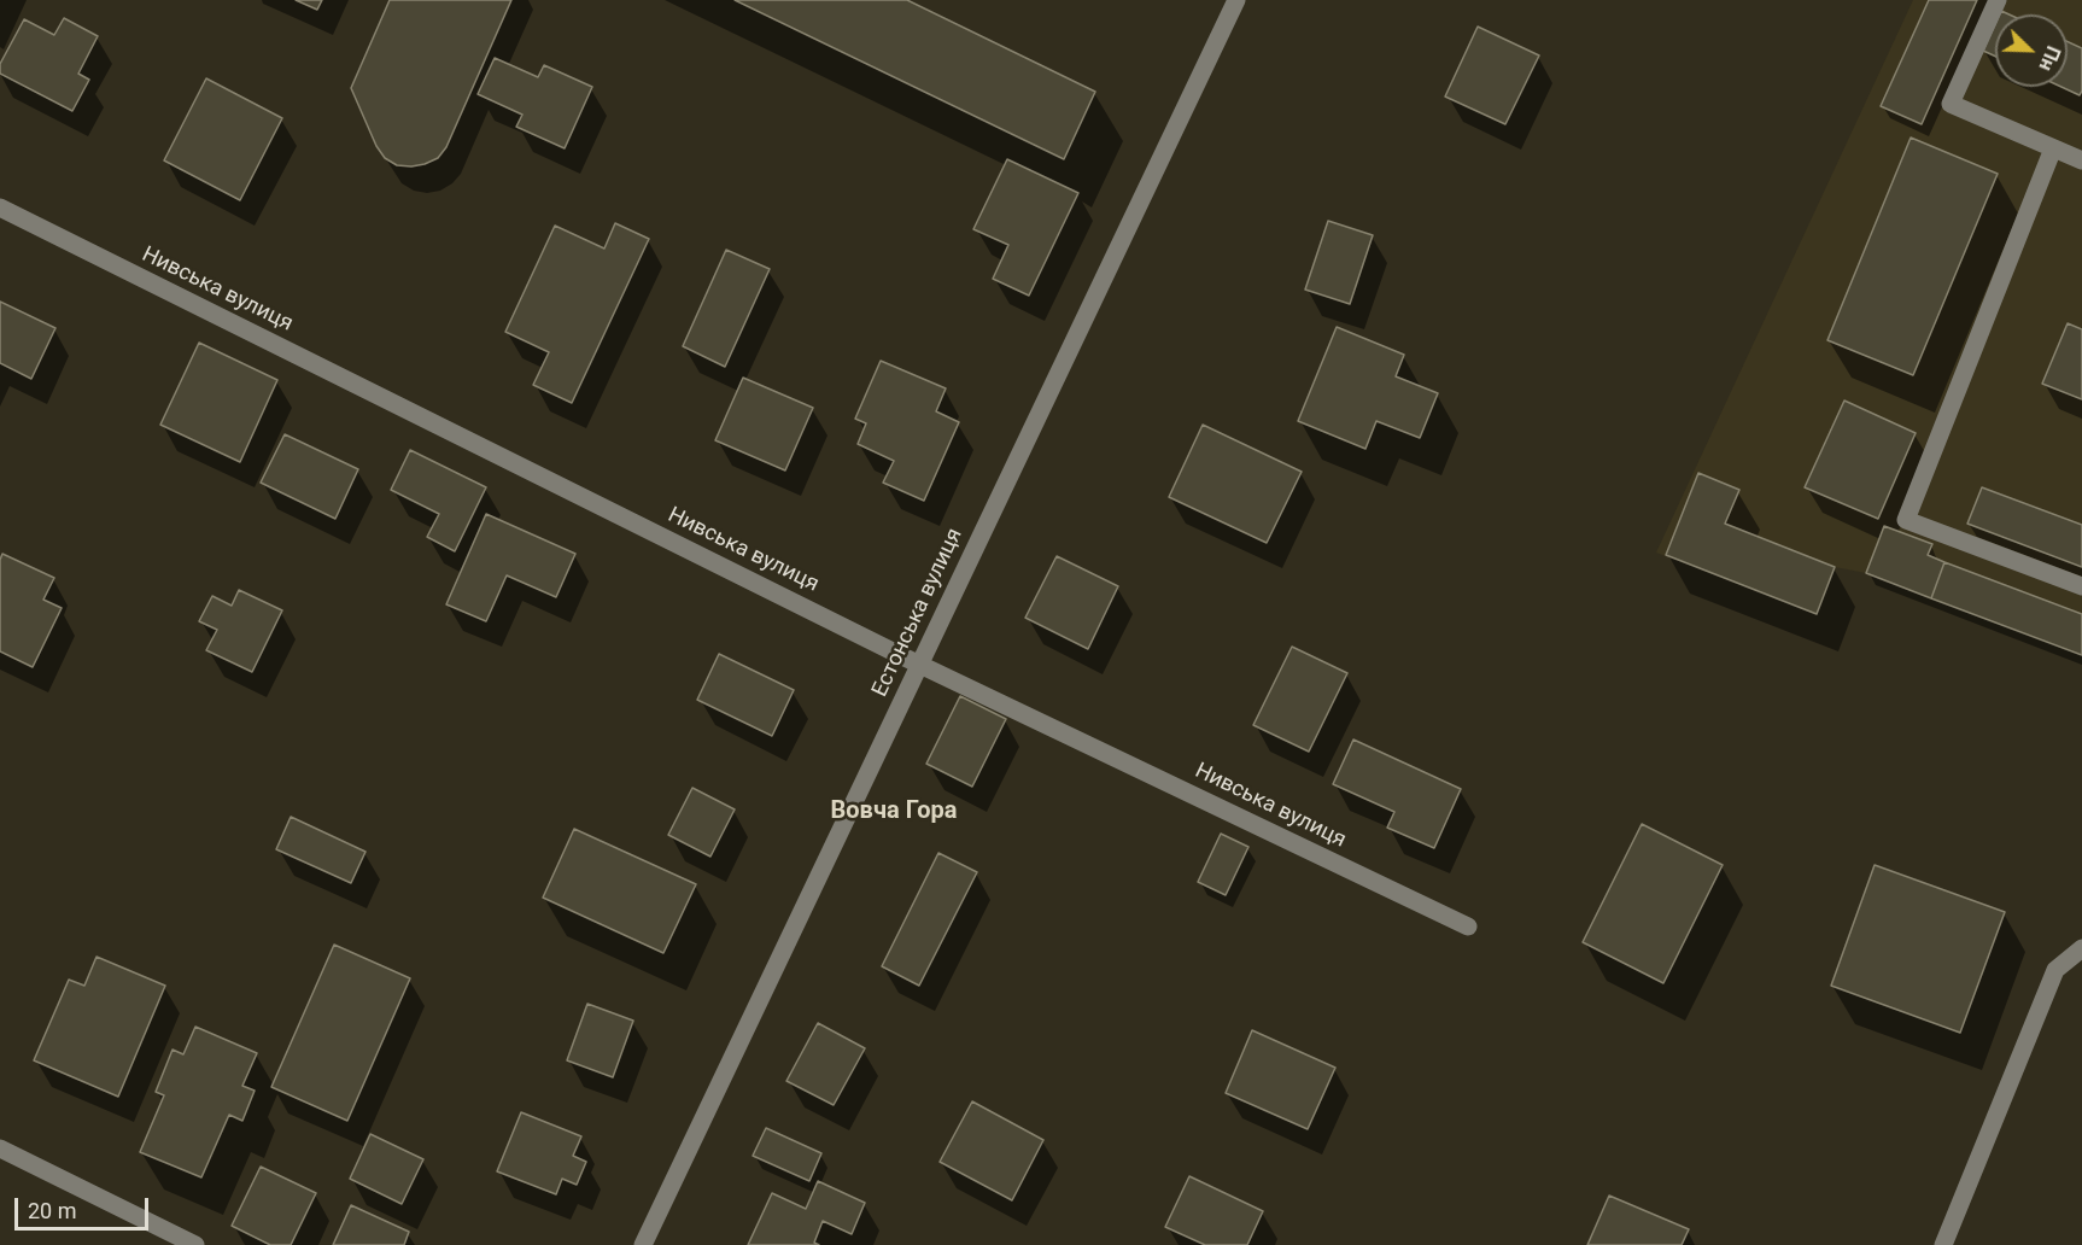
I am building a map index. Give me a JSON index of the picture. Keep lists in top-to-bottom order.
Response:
{
  "streets": {
    "street": ["Нивська вулиця", "Естонська вулиця"]
  },
  "crossings": [
    ["Нивська вулиця", "Естонська вулиця"]
  ],
  "districts": ["Вовча Гора"],
  "scale_bar": "20 m",
  "north": "bottom right"
}
